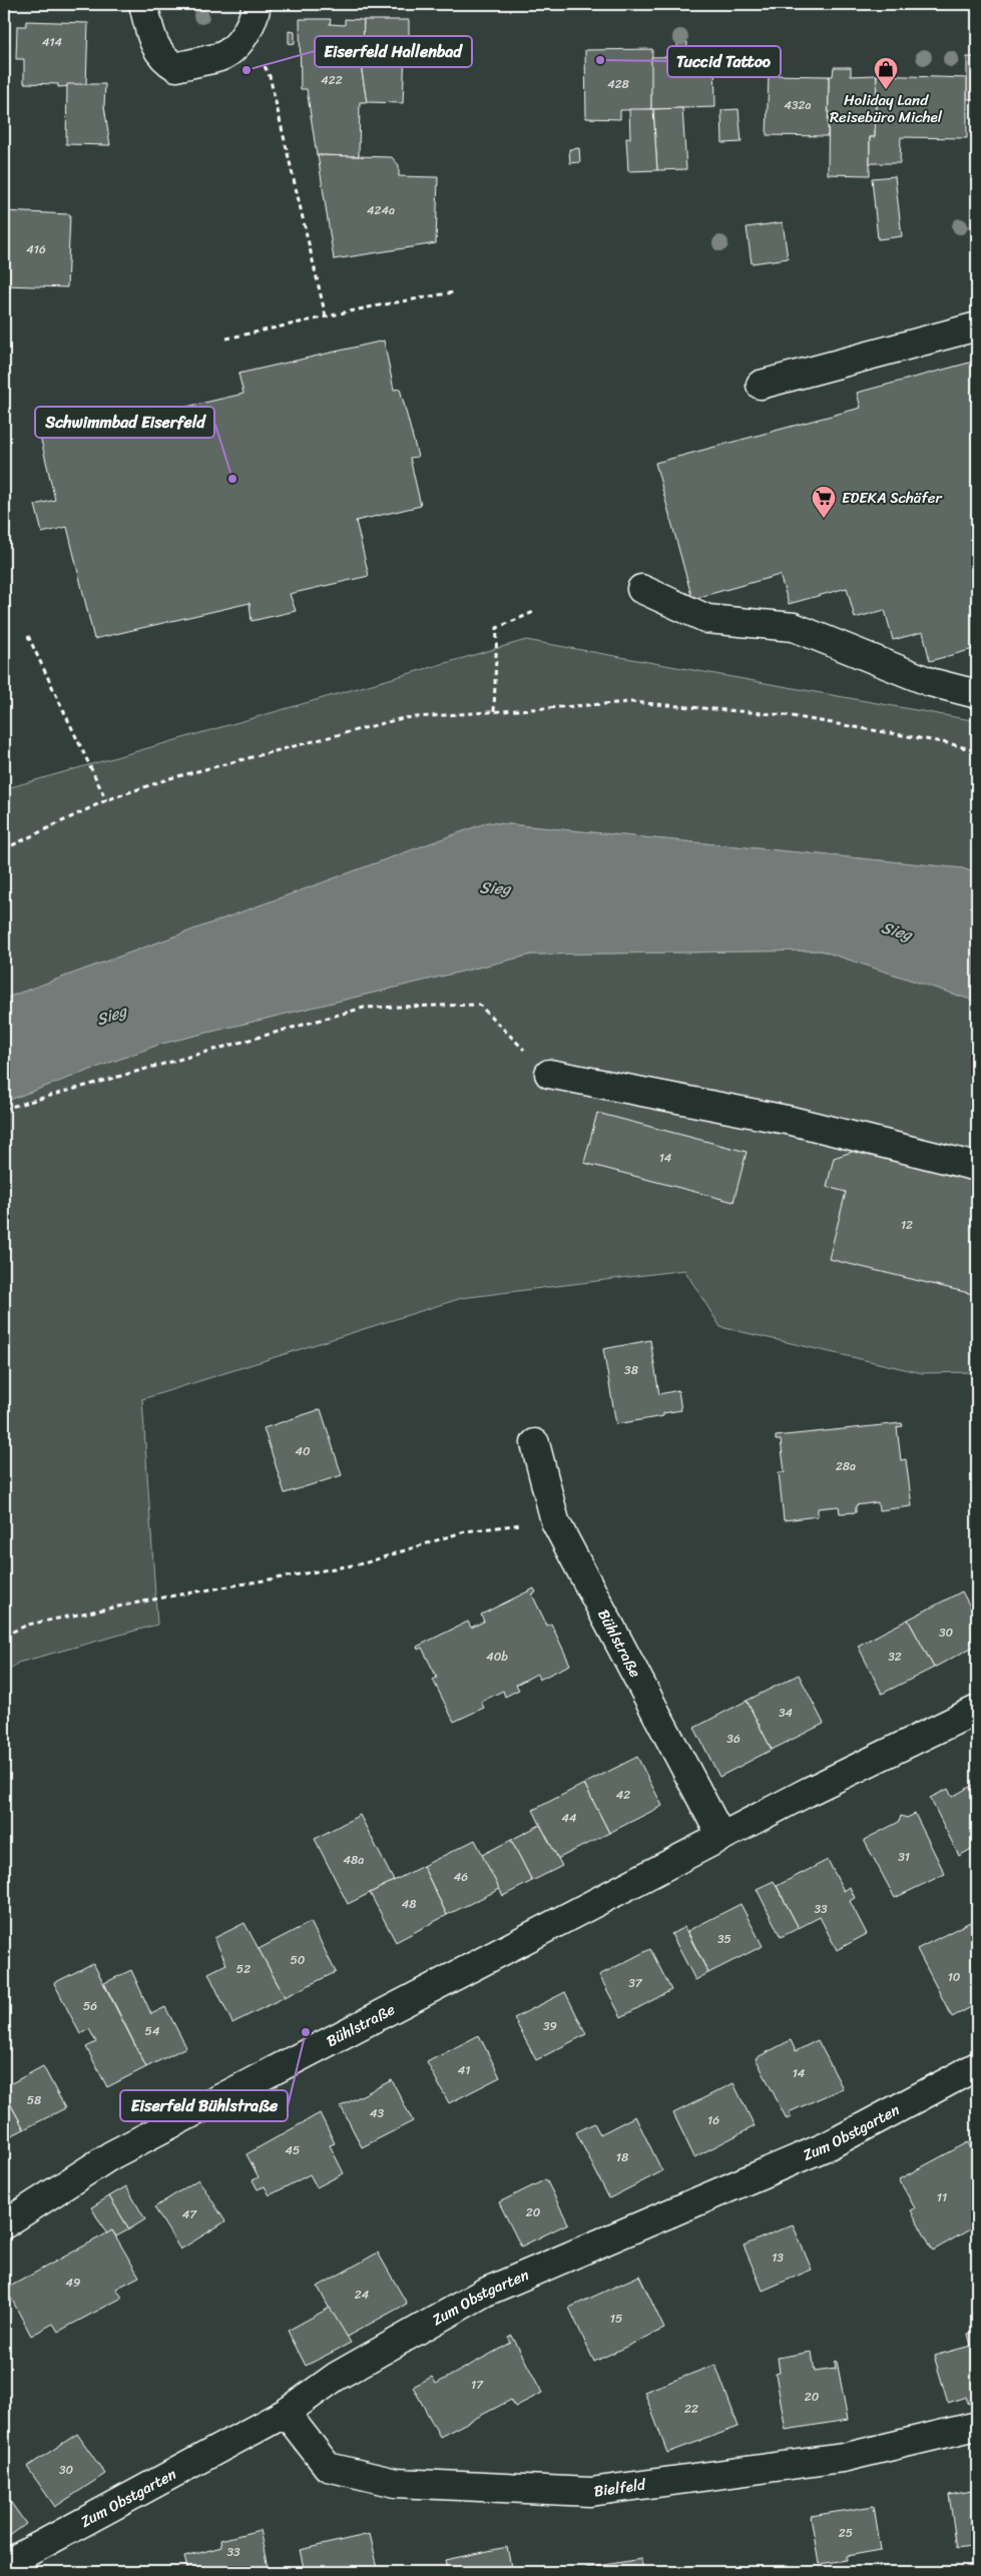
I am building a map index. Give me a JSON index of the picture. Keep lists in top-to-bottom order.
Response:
{
  "streets": {
    "street": ["Bühlstraße", "Zum Obstgarten", "Bielfeld"]
  },
  "crossings": [
    ["Zum Obstgarten", "Bielfeld"]
  ],
  "water": ["Sieg"],
  "places": {
    "other": [
      "Tuccid Tattoo",
      "Eiserfeld Hallenbad",
      "Schwimmbad Eiserfeld",
      "Eiserfeld Bühlstraße"
    ],
    "shop": ["Holiday Land Reisebüro Michel"],
    "supermarket": ["EDEKA Schäfer"]
  },
  "house_numbers": [
    "414",
    "422",
    "428",
    "432a",
    "424a",
    "416",
    "14",
    "12",
    "38",
    "40",
    "28a",
    "30",
    "40b",
    "32",
    "34",
    "36",
    "42",
    "44",
    "31",
    "48a",
    "46",
    "48",
    "33",
    "35",
    "50",
    "52",
    "10",
    "37",
    "56",
    "39",
    "54",
    "41",
    "14",
    "58",
    "43",
    "16",
    "45",
    "18",
    "11",
    "20",
    "47",
    "13",
    "49",
    "24",
    "15",
    "17",
    "20",
    "22",
    "30",
    "25",
    "33"
  ]
}
